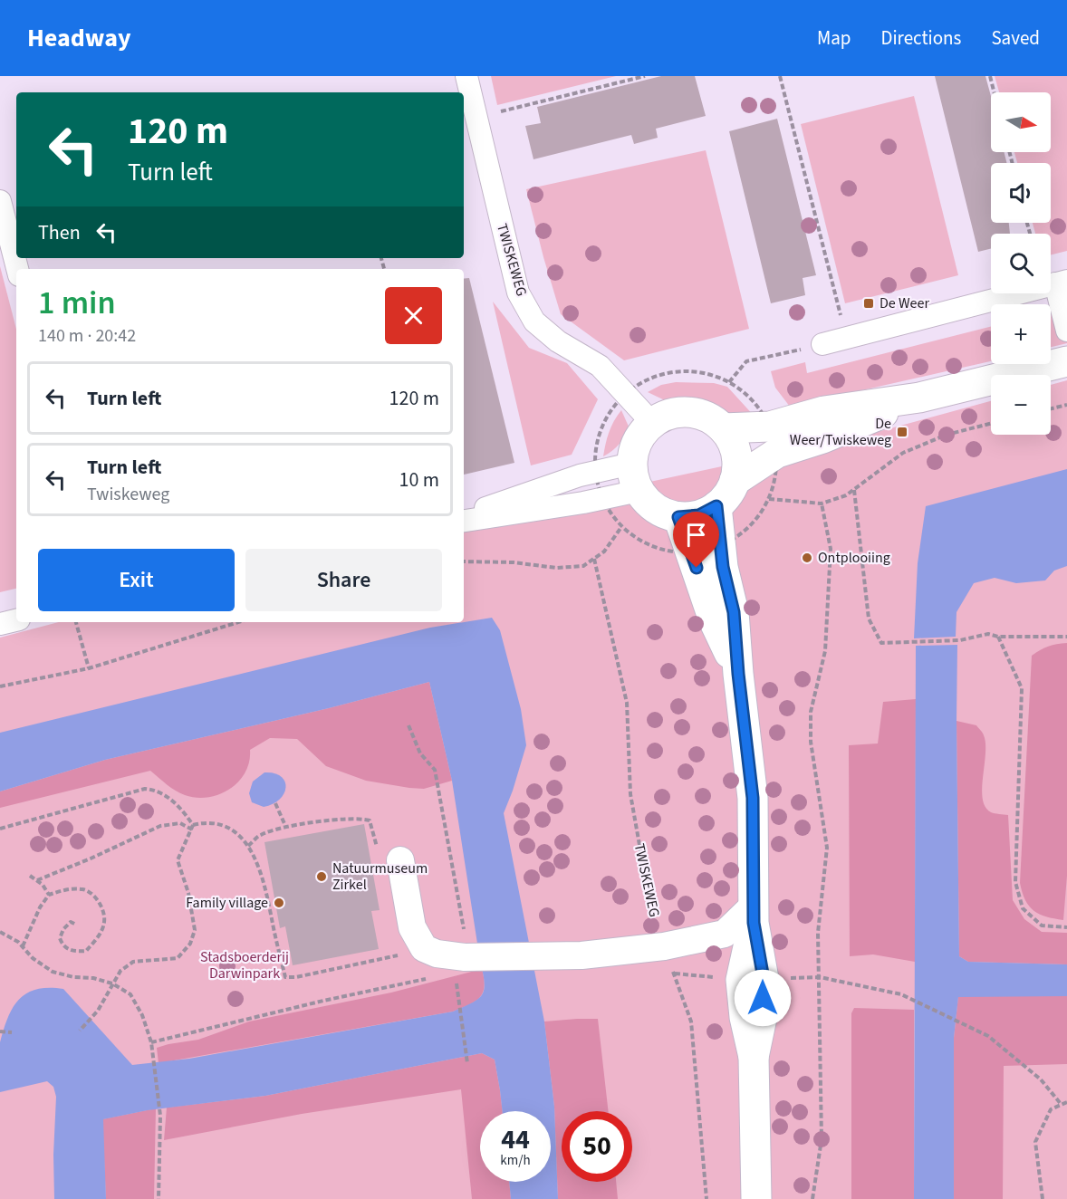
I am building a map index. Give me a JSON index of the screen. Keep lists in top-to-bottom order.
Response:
{
  "streets": {
    "street": ["TWISKEWEG"]
  },
  "parks": ["Stadsboerderij Darwinpark"],
  "places": {
    "transit": ["De Weer", "De Weer/Twiskeweg"],
    "other": ["Ontplooiing", "Natuurmuseum Zirkel", "Family village"]
  },
  "north": "right",
  "page": {
    "header": "Headway",
    "nav": ["Map", "Directions", "Saved"],
    "map_buttons": ["+", "−"],
    "turn": ["120 m", "Turn left"],
    "then": "Then",
    "heading": ["1 min", "140 m · 20:42"],
    "list": [
      {
        "name": "Turn left",
        "value": "120 m"
      },
      {
        "name": "Turn left",
        "note": "Twiskeweg",
        "value": "10 m"
      }
    ],
    "buttons": ["Exit", "Share"],
    "speed": "44 km/h",
    "limit": "50"
  }
}
